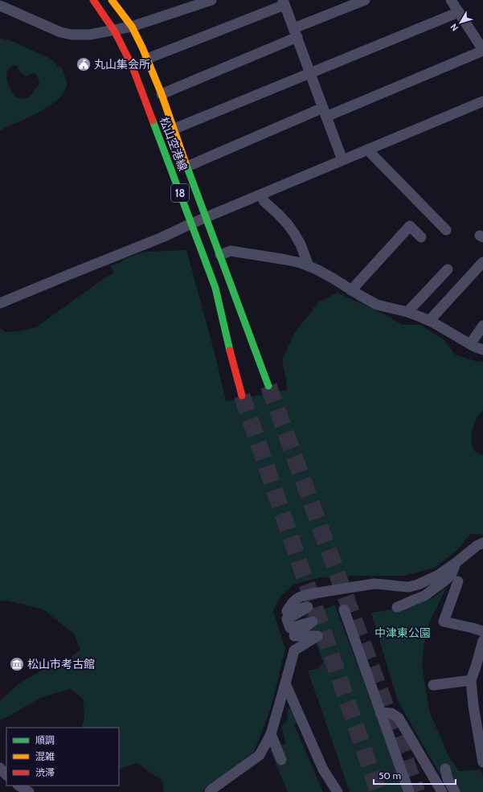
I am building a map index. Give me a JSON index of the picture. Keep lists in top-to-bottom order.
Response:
{
  "streets": {
    "main road": ["松山空港線", "18"]
  },
  "parks": ["中津東公園"],
  "places": {
    "public building": ["丸山集会所"],
    "museum": ["松山市考古館"]
  },
  "legend": ["順調", "混雑", "渋滞"],
  "scale_bar": "50 m",
  "north": "bottom left"
}
